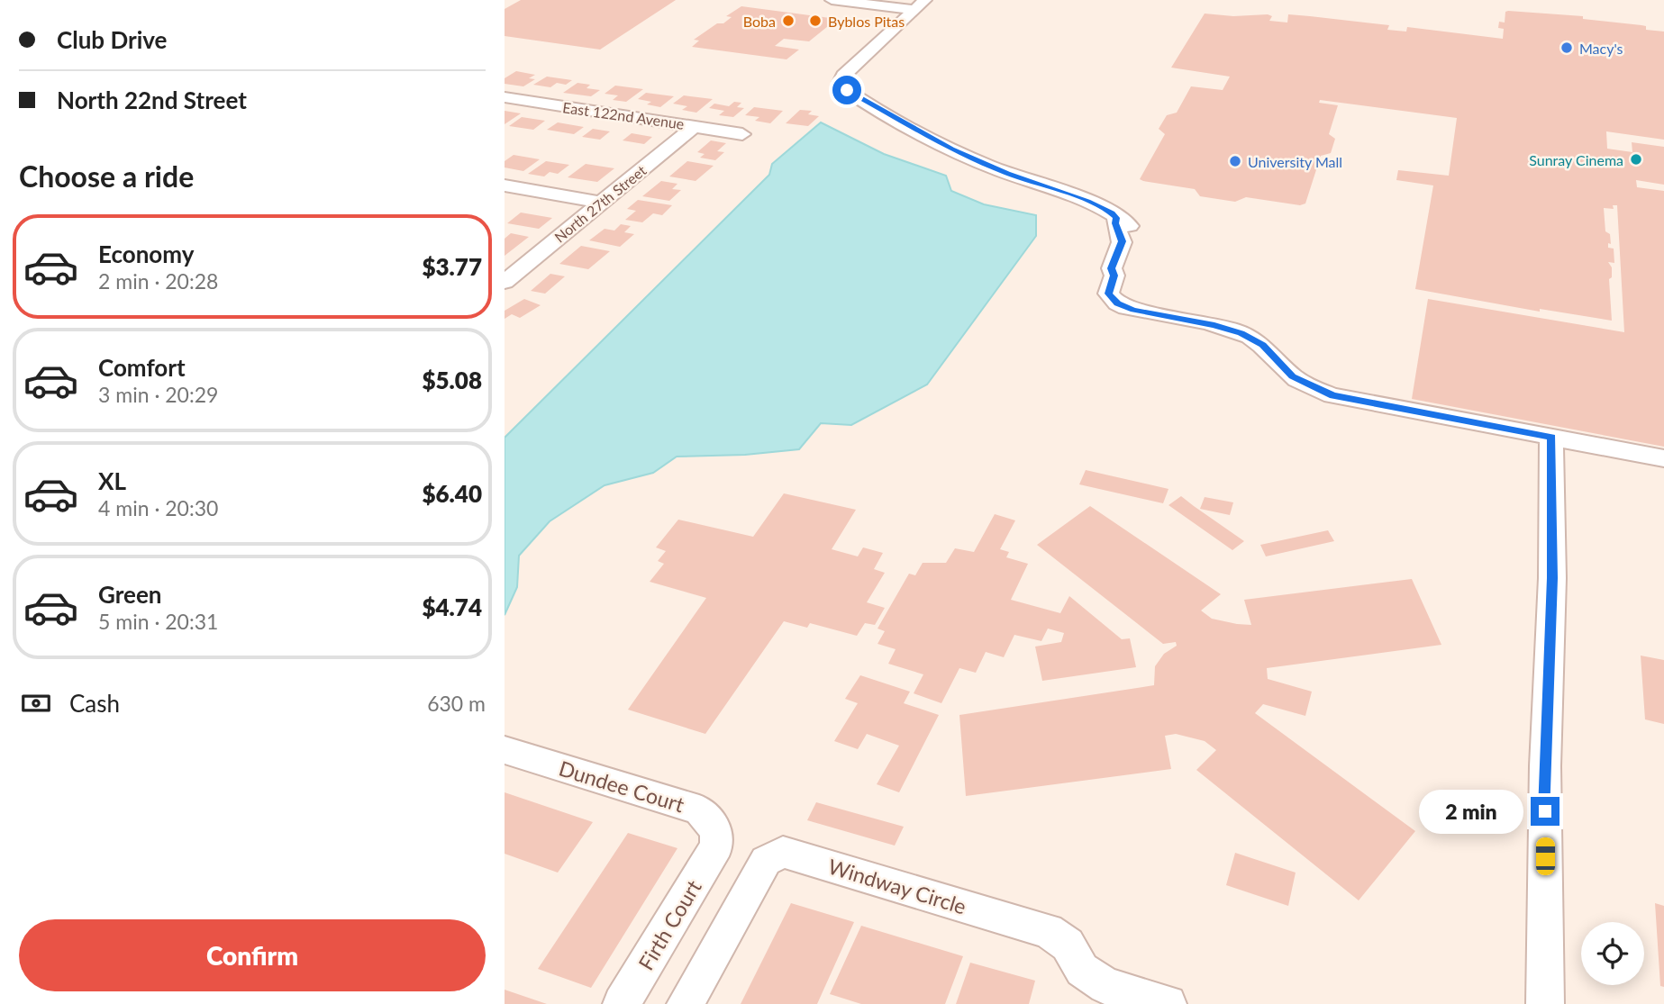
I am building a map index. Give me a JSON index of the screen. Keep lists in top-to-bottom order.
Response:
{
  "streets": {
    "street": [
      "East 122nd Avenue",
      "North 27th Street",
      "Dundee Court",
      "Windway Circle",
      "Firth Court"
    ]
  },
  "crossings": [
    ["East 122nd Avenue", "North 27th Street"],
    ["Dundee Court", "Firth Court"]
  ],
  "places": [
    "Boba",
    "Byblos Pitas",
    "Macy's",
    "Sunray Cinema",
    "University Mall"
  ],
  "page": {
    "banner": ["Club Drive", "North 22nd Street"],
    "heading": "Choose a ride",
    "list": [
      {
        "name": "Economy",
        "note": "2 min · 20:28",
        "value": "$3.77"
      },
      {
        "name": "Comfort",
        "note": "3 min · 20:29",
        "value": "$5.08"
      },
      {
        "name": "XL",
        "note": "4 min · 20:30",
        "value": "$6.40"
      },
      {
        "name": "Green",
        "note": "5 min · 20:31",
        "value": "$4.74"
      }
    ],
    "pay": ["Cash", "630 m"],
    "bubble": "2 min",
    "buttons": "Confirm"
  }
}
